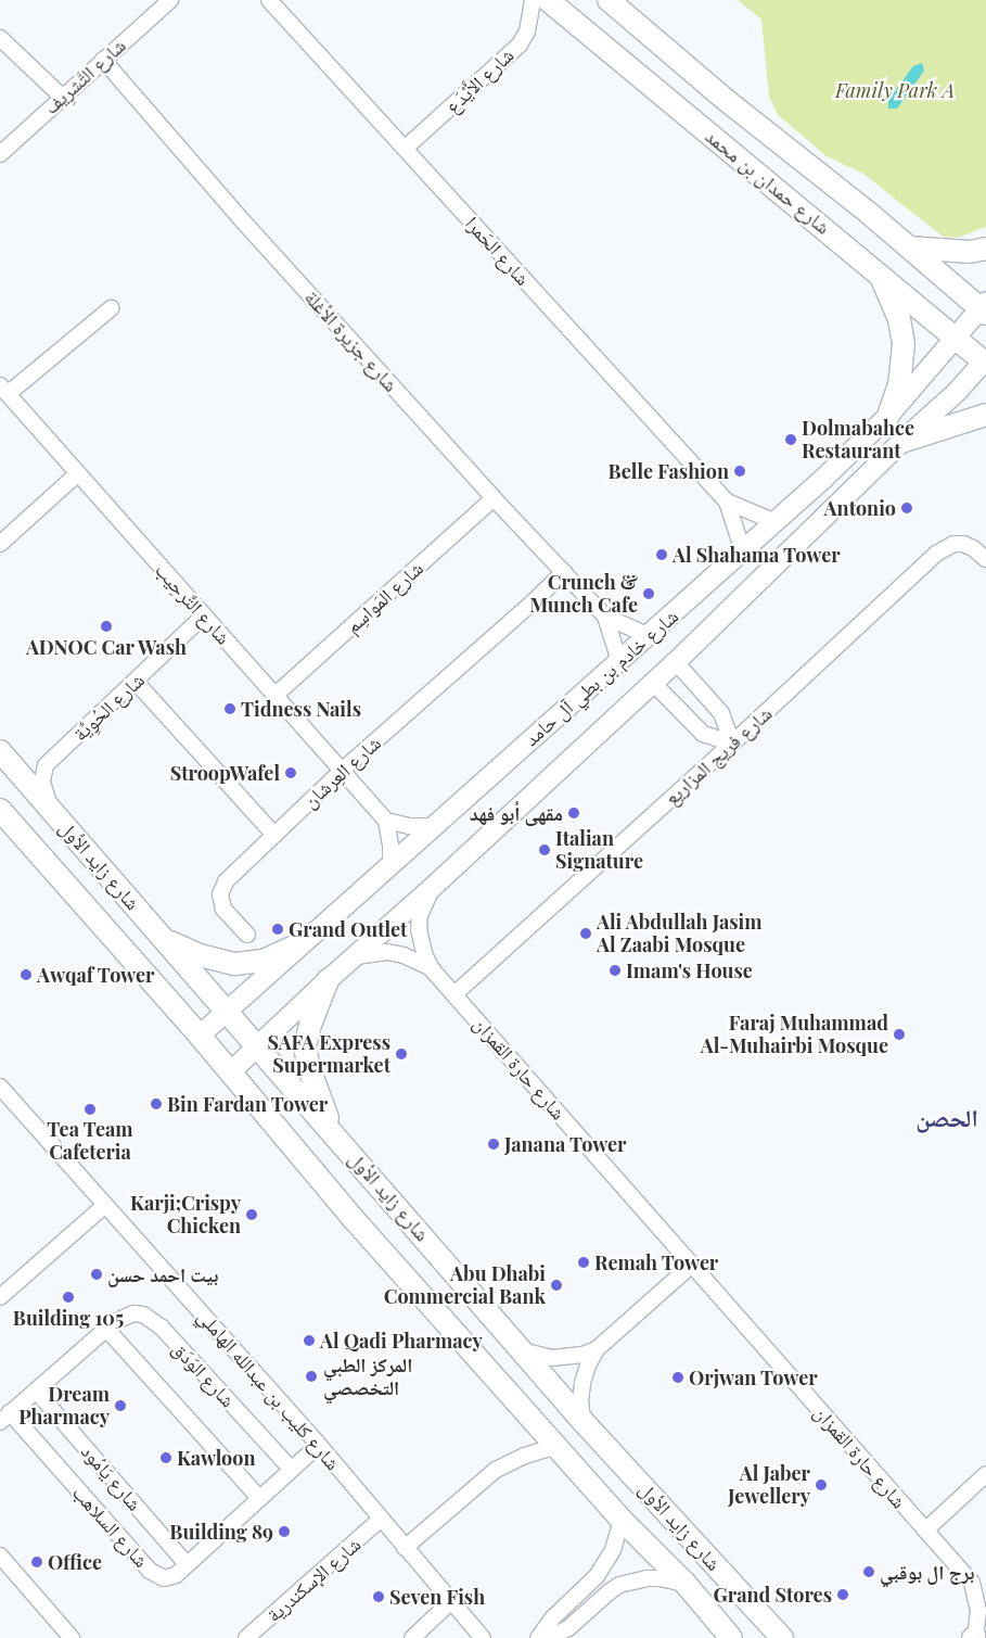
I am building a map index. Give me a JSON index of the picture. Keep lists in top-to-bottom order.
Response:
{
  "streets": {
    "main road": ["شارع حمدان بن محمد", "شارع زايد الأول"],
    "street": [
      "شارع التَّشرِيف",
      "شارع الأَيْدَع",
      "شارع الحَمرا",
      "شارع جزيرة الأغلة",
      "شارع المَواسِم",
      "شارع التَّرحِيب",
      "شارع خادم بن بطي آل حامد",
      "شارع الحُوِيَّة",
      "شارع فريج المزاريع",
      "شارع العِرشان",
      "شارع حارة القمزان",
      "شارع الوَدَق",
      "شارع كليب بن عبدالله الهاملي",
      "شارع يَامُود",
      "شارع السلاهب",
      "شارع الإسكندرية"
    ]
  },
  "crossings": [
    ["شارع التَّشرِيف", "شارع جزيرة الأغلة"],
    ["شارع الأَيْدَع", "شارع الحَمرا"],
    ["شارع حمدان بن محمد", "شارع خادم بن بطي آل حامد"],
    ["شارع الحَمرا", "شارع خادم بن بطي آل حامد"],
    ["شارع جزيرة الأغلة", "شارع المَواسِم"],
    ["شارع جزيرة الأغلة", "شارع خادم بن بطي آل حامد"],
    ["شارع جزيرة الأغلة", "شارع العِرشان"],
    ["شارع المَواسِم", "شارع التَّرحِيب"],
    ["شارع التَّرحِيب", "شارع الحُوِيَّة"],
    ["شارع التَّرحِيب", "شارع العِرشان"],
    ["شارع خادم بن بطي آل حامد", "شارع زايد الأول"],
    ["شارع خادم بن بطي آل حامد", "شارع حارة القمزان"],
    ["شارع الحُوِيَّة", "شارع زايد الأول"],
    ["شارع فريج المزاريع", "شارع حارة القمزان"],
    ["شارع الوَدَق", "شارع يَامُود"],
    ["شارع الوَدَق", "شارع السلاهب"],
    ["شارع كليب بن عبدالله الهاملي", "شارع الإسكندرية"],
    ["شارع يَامُود", "شارع السلاهب"]
  ],
  "districts": ["الحصن"],
  "parks": ["Family Park A"],
  "places": [
    "Dolmabahce Restaurant",
    "Belle Fashion",
    "Antonio",
    "Al Shahama Tower",
    "Crunch & Munch Cafe",
    "ADNOC Car Wash",
    "Tidness Nails",
    "StroopWafel",
    "مقهى أبو فهد",
    "Italian Signature",
    "Grand Outlet",
    "Ali Abdullah Jasim Al Zaabi Mosque",
    "Imam's House",
    "Awqaf Tower",
    "Faraj Muhammad Al-Muhairbi Mosque",
    "SAFA Express Supermarket",
    "Bin Fardan Tower",
    "Tea Team Cafeteria",
    "Janana Tower",
    "Karji;Crispy Chicken",
    "Remah Tower",
    "بيت احمد حسن",
    "Abu Dhabi Commercial Bank",
    "Building 105",
    "Al Qadi Pharmacy",
    "المركز الطبي التخصصي",
    "Orjwan Tower",
    "Dream Pharmacy",
    "Kawloon",
    "Al Jaber Jewellery",
    "Building 89",
    "Office",
    "برج ال بوقبي",
    "Grand Stores",
    "Seven Fish"
  ]
}
